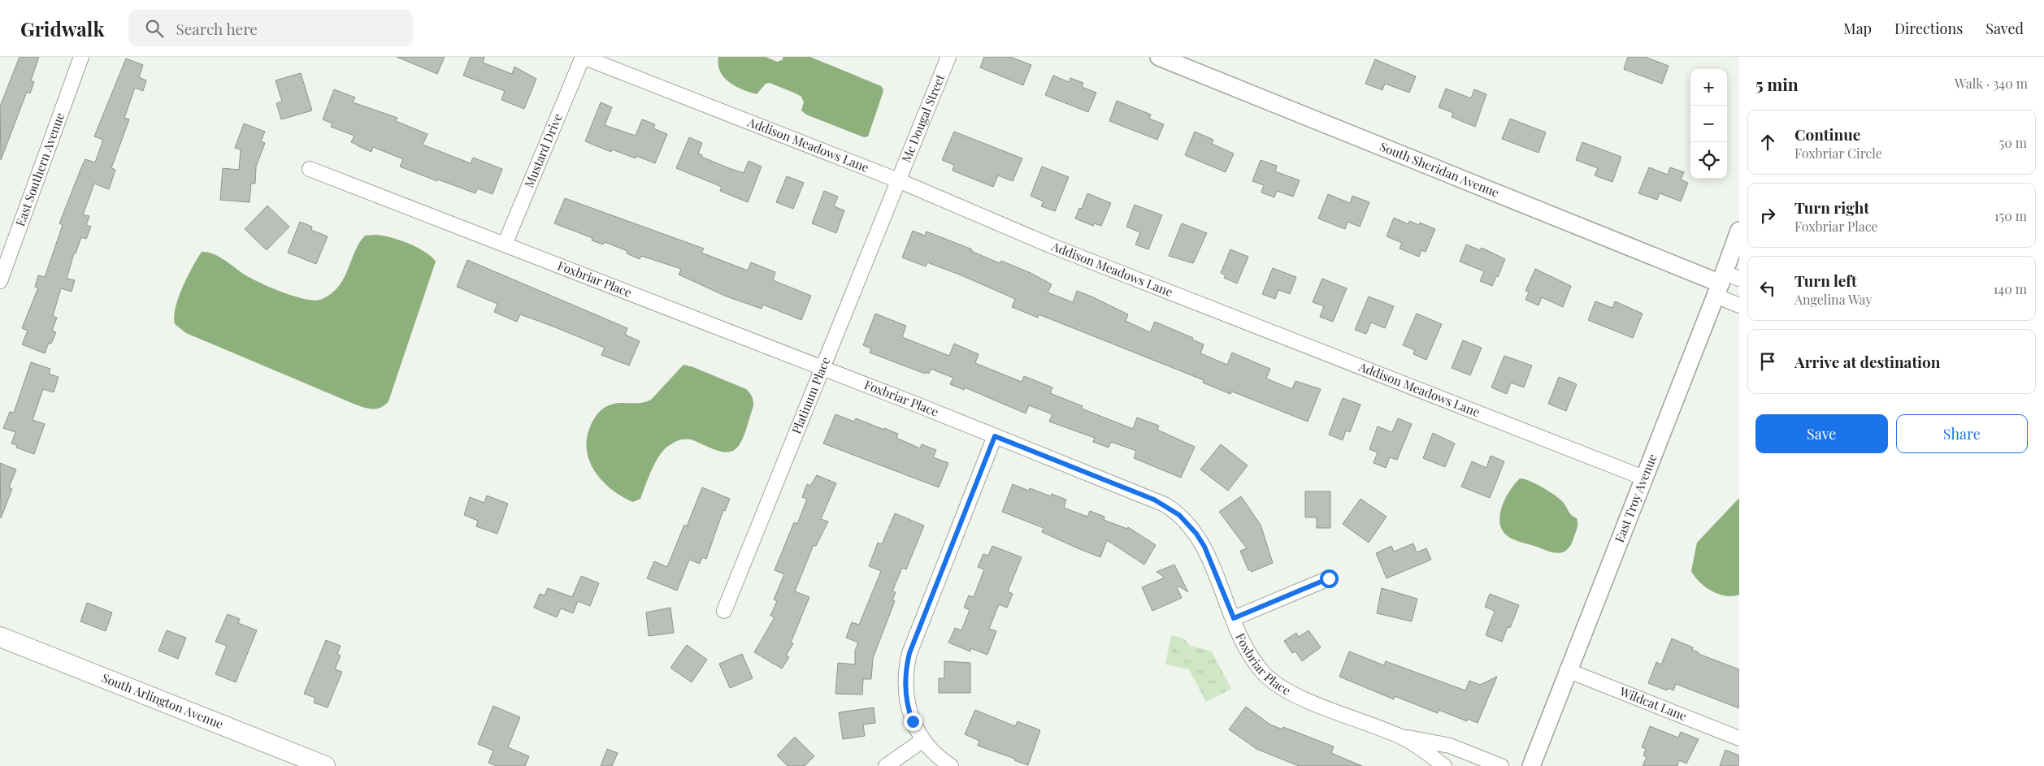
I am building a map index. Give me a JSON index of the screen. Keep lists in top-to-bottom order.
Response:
{
  "streets": {
    "main road": ["South Arlington Avenue"],
    "street": [
      "Mc Dougal Street",
      "Addison Meadows Lane",
      "Mustard Drive",
      "East Southern Avenue",
      "South Sheridan Avenue",
      "Foxbriar Place",
      "Platinum Place",
      "East Troy Avenue",
      "Wildcat Lane"
    ]
  },
  "crossings": [
    ["Mc Dougal Street", "Addison Meadows Lane"],
    ["Mc Dougal Street", "Platinum Place"],
    ["Addison Meadows Lane", "Mustard Drive"],
    ["Addison Meadows Lane", "Platinum Place"],
    ["Addison Meadows Lane", "East Troy Avenue"],
    ["Mustard Drive", "Foxbriar Place"],
    ["South Sheridan Avenue", "East Troy Avenue"],
    ["Foxbriar Place", "Platinum Place"],
    ["East Troy Avenue", "Wildcat Lane"]
  ],
  "page": {
    "header": "Gridwalk",
    "search": "Search here",
    "nav": ["Map", "Directions", "Saved"],
    "heading": ["5 min", "Walk · 340 m"],
    "map_buttons": ["+", "−"],
    "list": [
      ["Continue", "Foxbriar Circle", "50 m"],
      ["Turn right", "Foxbriar Place", "150 m"],
      ["Turn left", "Angelina Way", "140 m"],
      "Arrive at destination"
    ],
    "buttons": ["Save", "Share"]
  }
}
